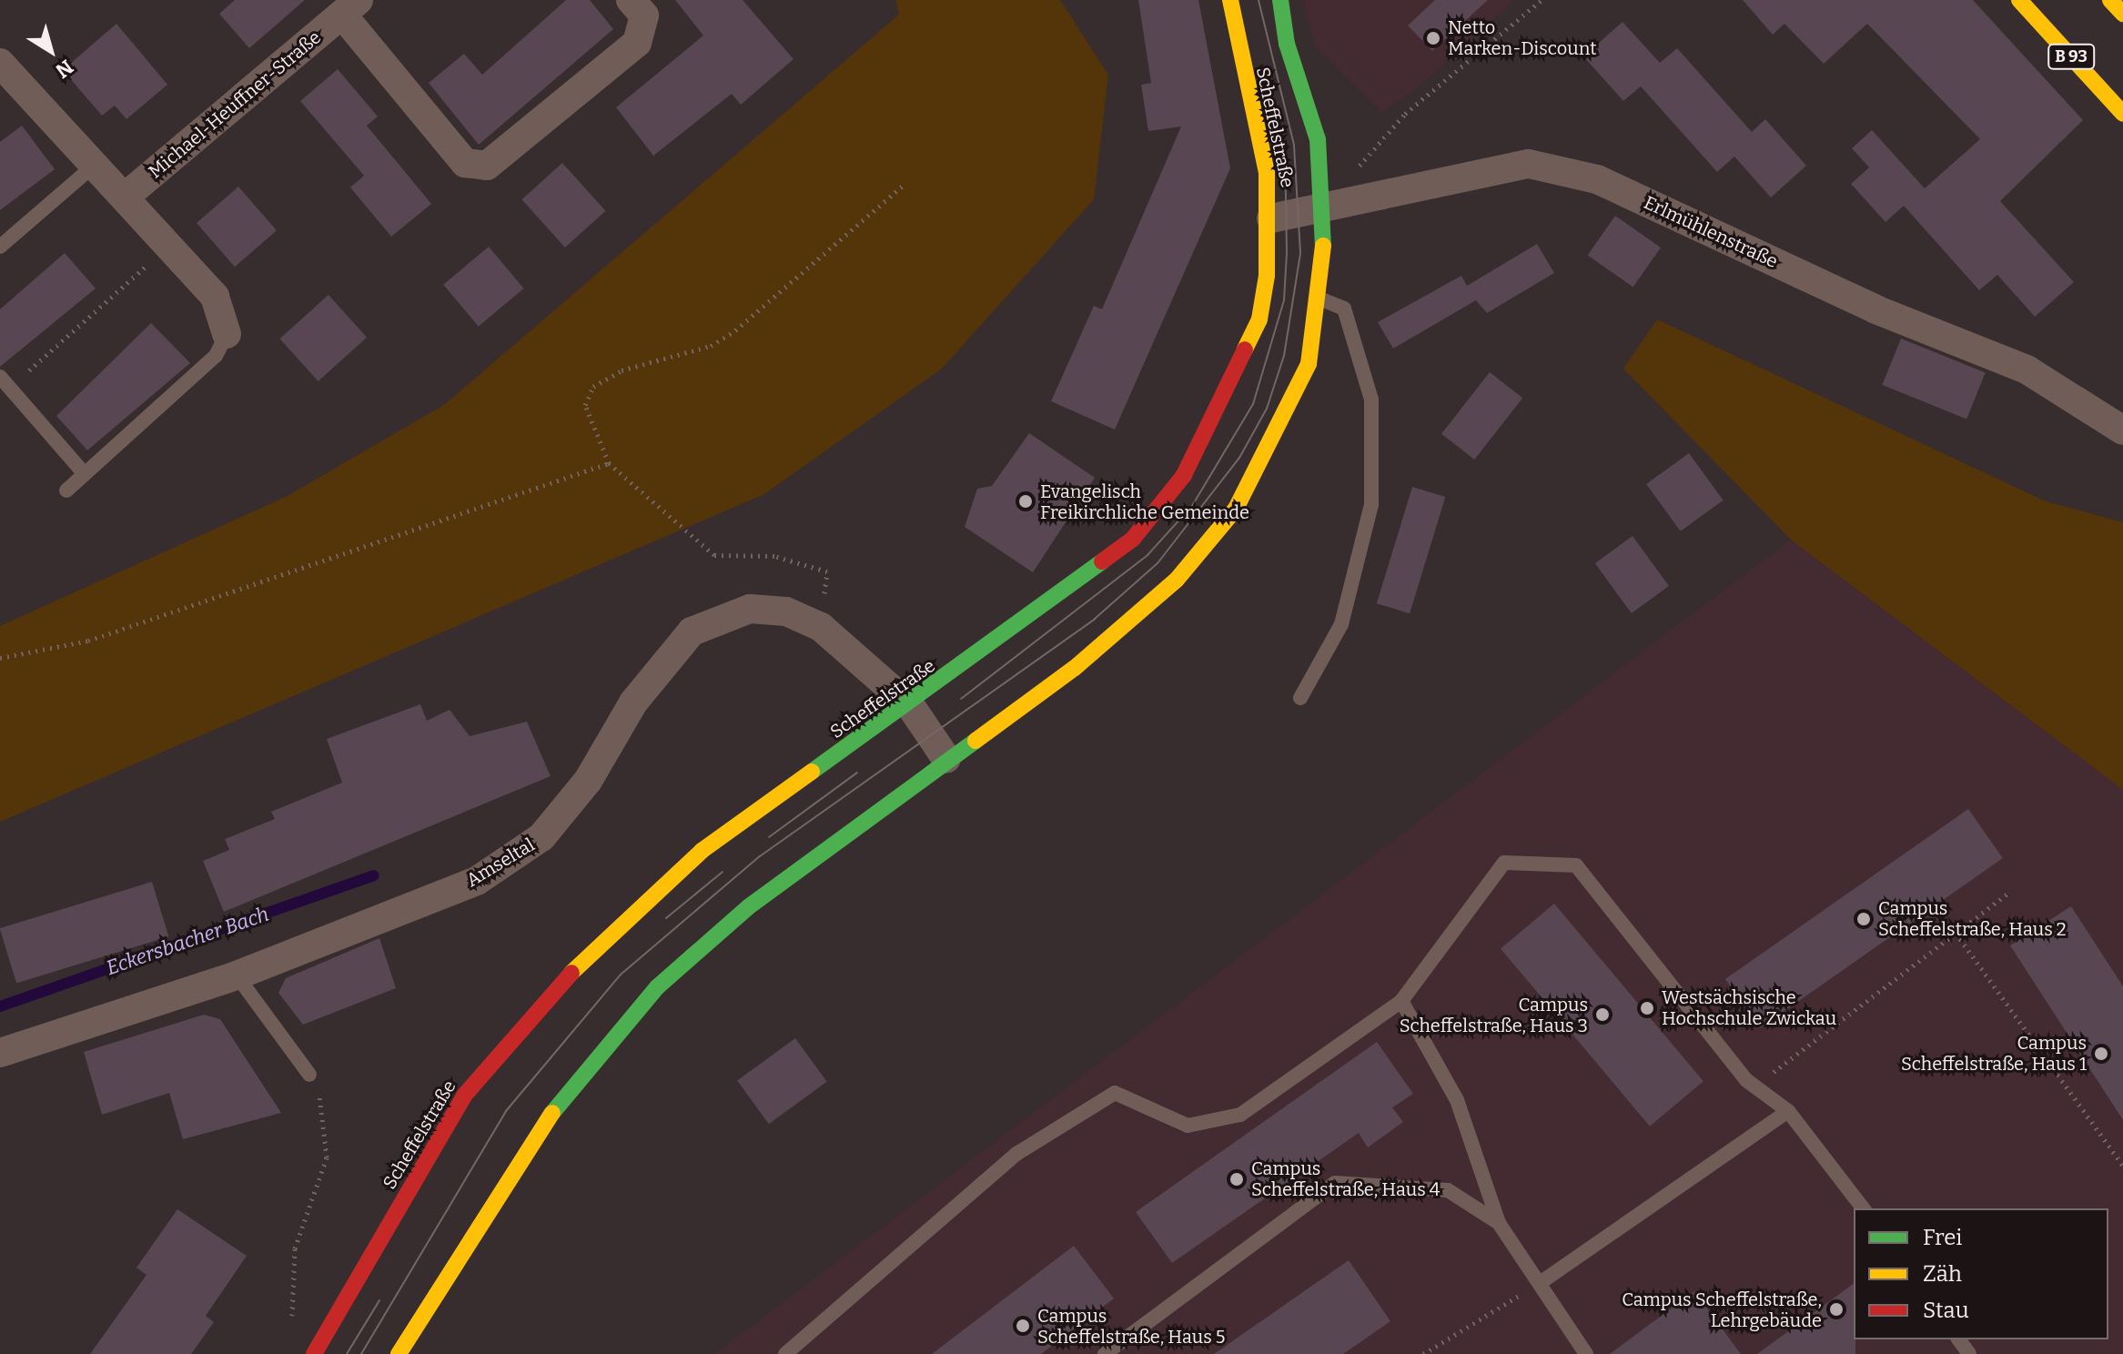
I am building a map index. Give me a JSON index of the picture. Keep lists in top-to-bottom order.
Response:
{
  "streets": {
    "street": [
      "B 93",
      "Michael-Heuffner-Straße",
      "Scheffelstraße",
      "Erlmühlenstraße",
      "Amseltal"
    ]
  },
  "crossings": [
    ["Scheffelstraße", "Erlmühlenstraße"],
    ["Scheffelstraße", "Amseltal"]
  ],
  "water": ["Eckersbacher Bach"],
  "places": [
    "Netto Marken-Discount",
    "Evangelisch Freikirchliche Gemeinde",
    "Campus Scheffelstraße, Haus 2",
    "Westsächsische Hochschule Zwickau",
    "Campus Scheffelstraße, Haus 3",
    "Campus Scheffelstraße, Haus 1",
    "Campus Scheffelstraße, Haus 4",
    "Campus Scheffelstraße, Lehrgebäude",
    "Campus Scheffelstraße, Haus 5"
  ],
  "legend": ["Frei", "Zäh", "Stau"],
  "north": "bottom right"
}
